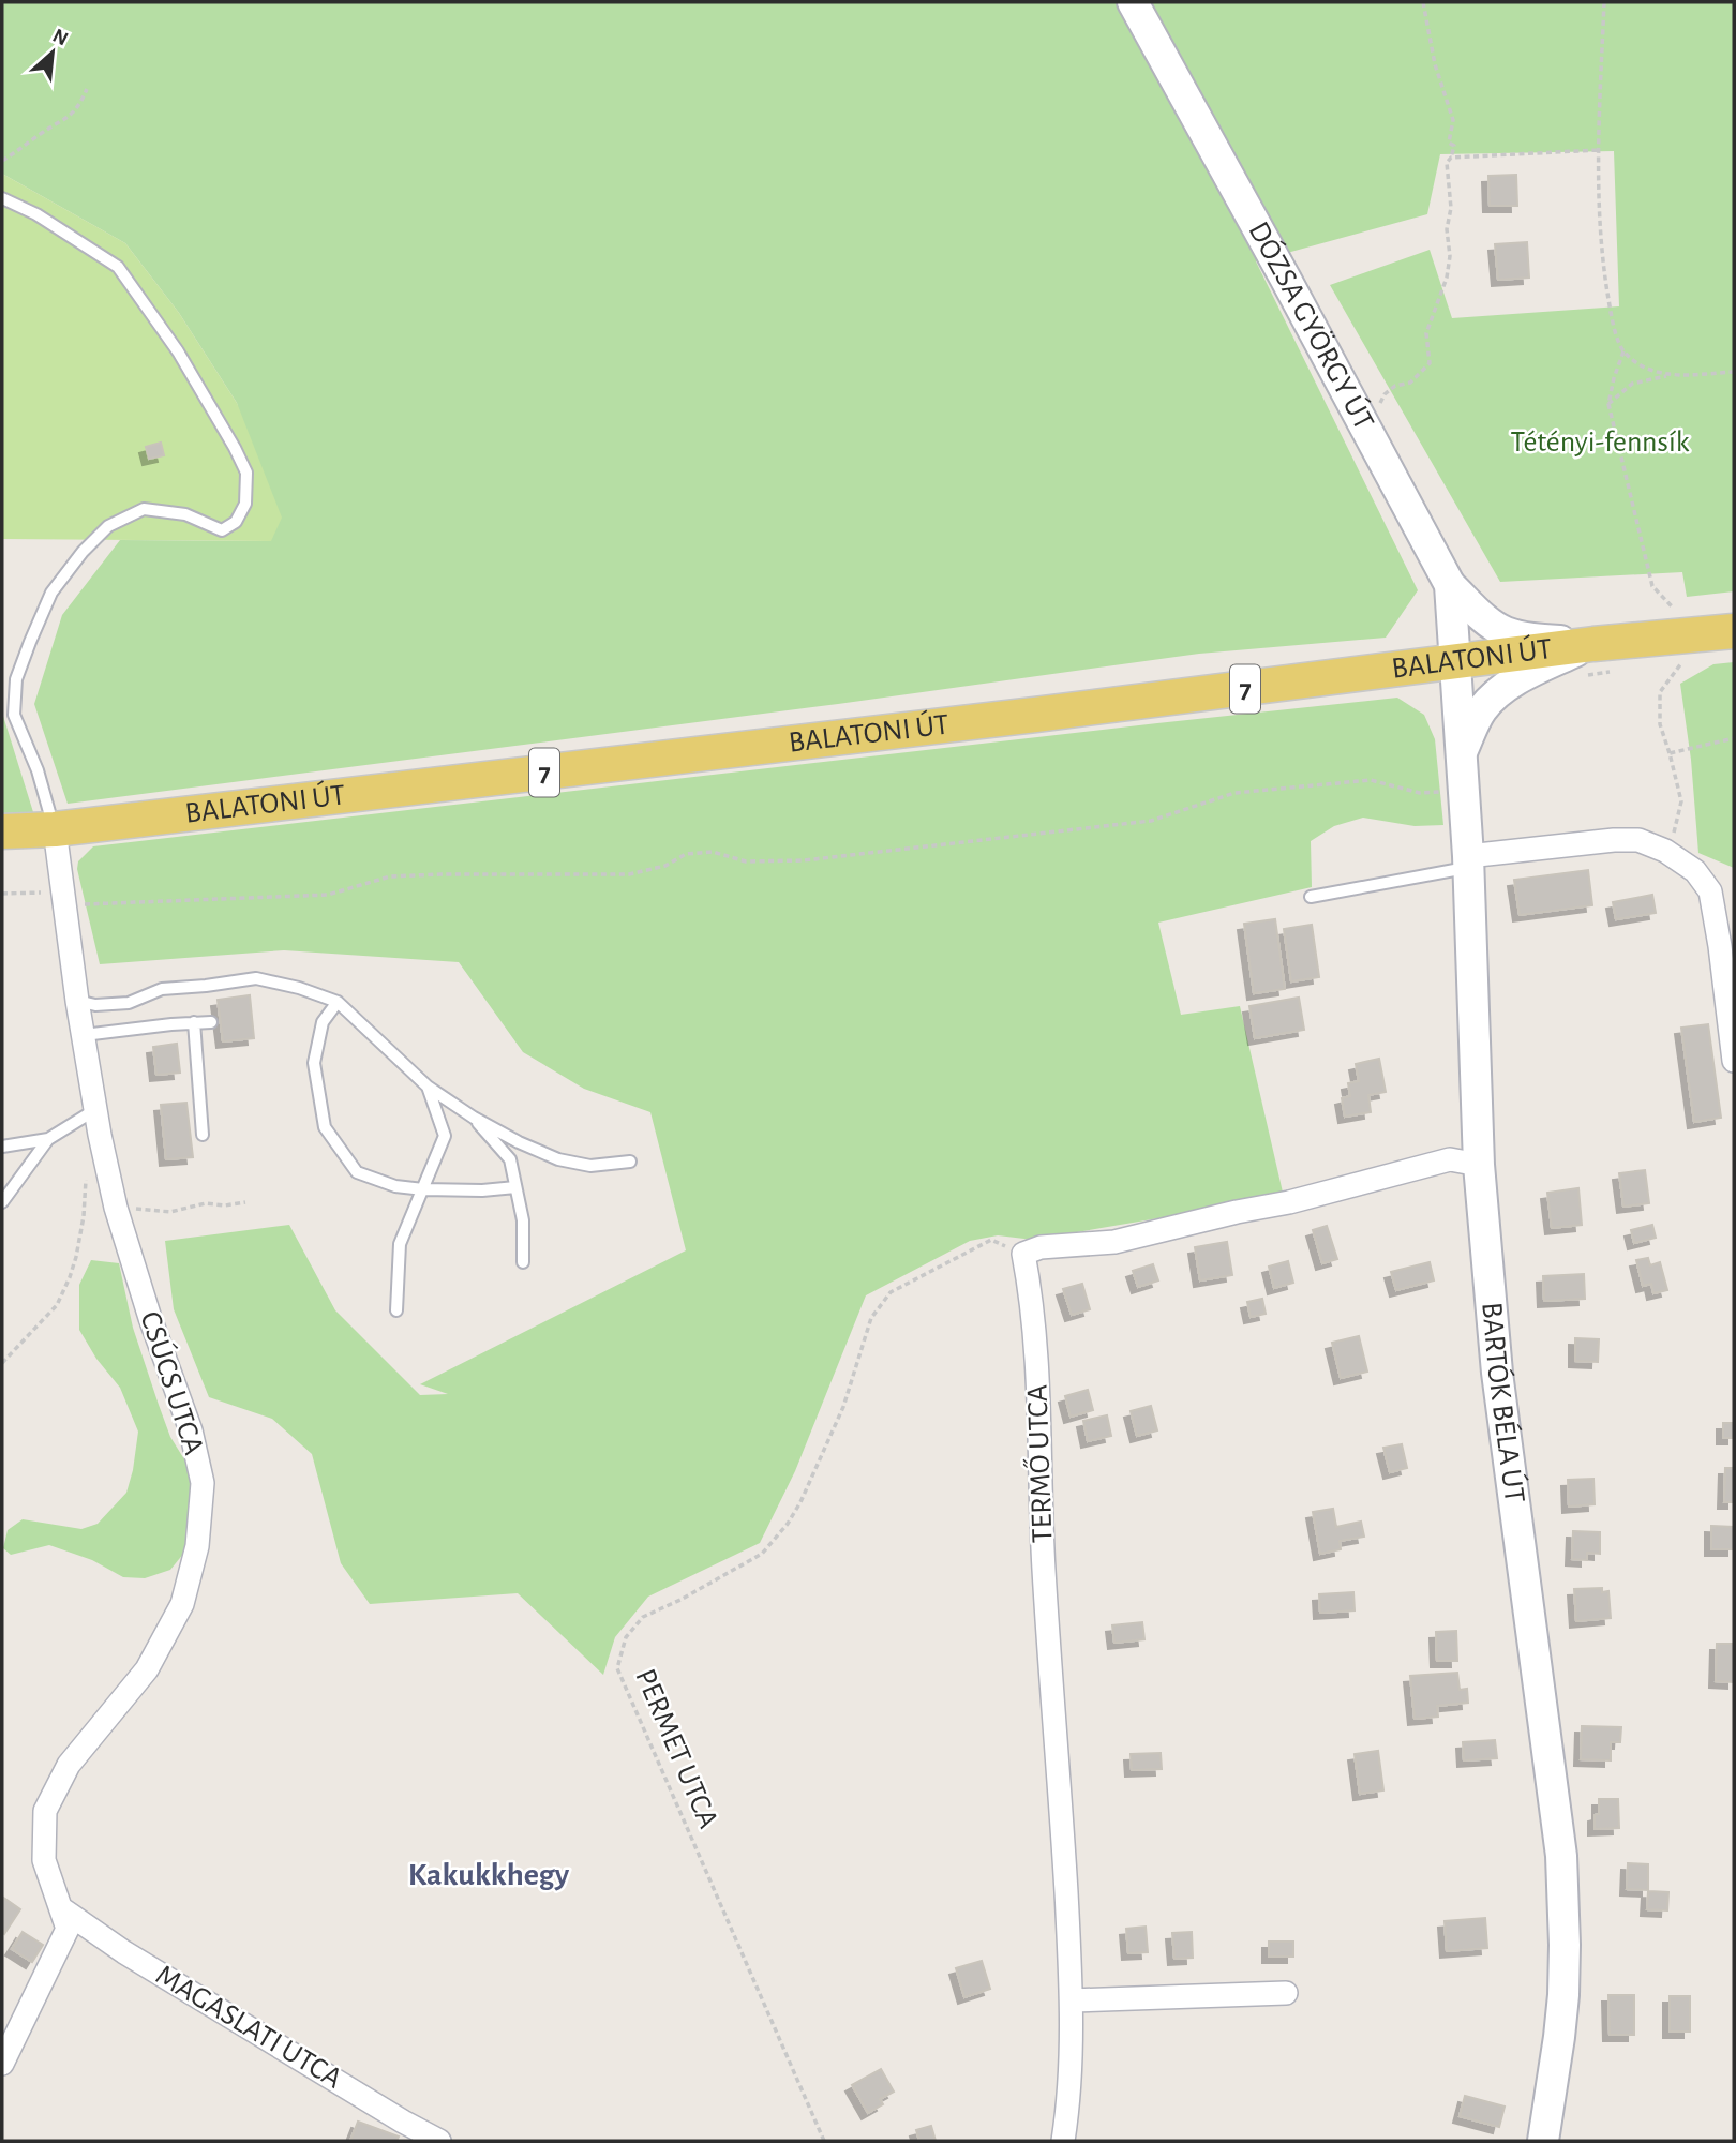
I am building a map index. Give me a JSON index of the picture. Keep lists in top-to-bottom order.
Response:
{
  "streets": {
    "main road": ["BALATONI ÚT", "7"],
    "street": [
      "DÓZSA GYÖRGY ÚT",
      "CSÚCS UTCA",
      "BARTÓK BÉLA ÚT",
      "TERMŐ UTCA",
      "MAGASLATI UTCA"
    ],
    "path": ["PERMET UTCA"]
  },
  "crossings": [
    ["DÓZSA GYÖRGY ÚT", "BALATONI ÚT"],
    ["DÓZSA GYÖRGY ÚT", "BARTÓK BÉLA ÚT"],
    ["BALATONI ÚT", "CSÚCS UTCA"],
    ["BALATONI ÚT", "BARTÓK BÉLA ÚT"],
    ["CSÚCS UTCA", "MAGASLATI UTCA"],
    ["TERMŐ UTCA", "PERMET UTCA"]
  ],
  "districts": ["Kakukkhegy"],
  "parks": ["Tétényi-fennsík"],
  "north": "top right"
}
